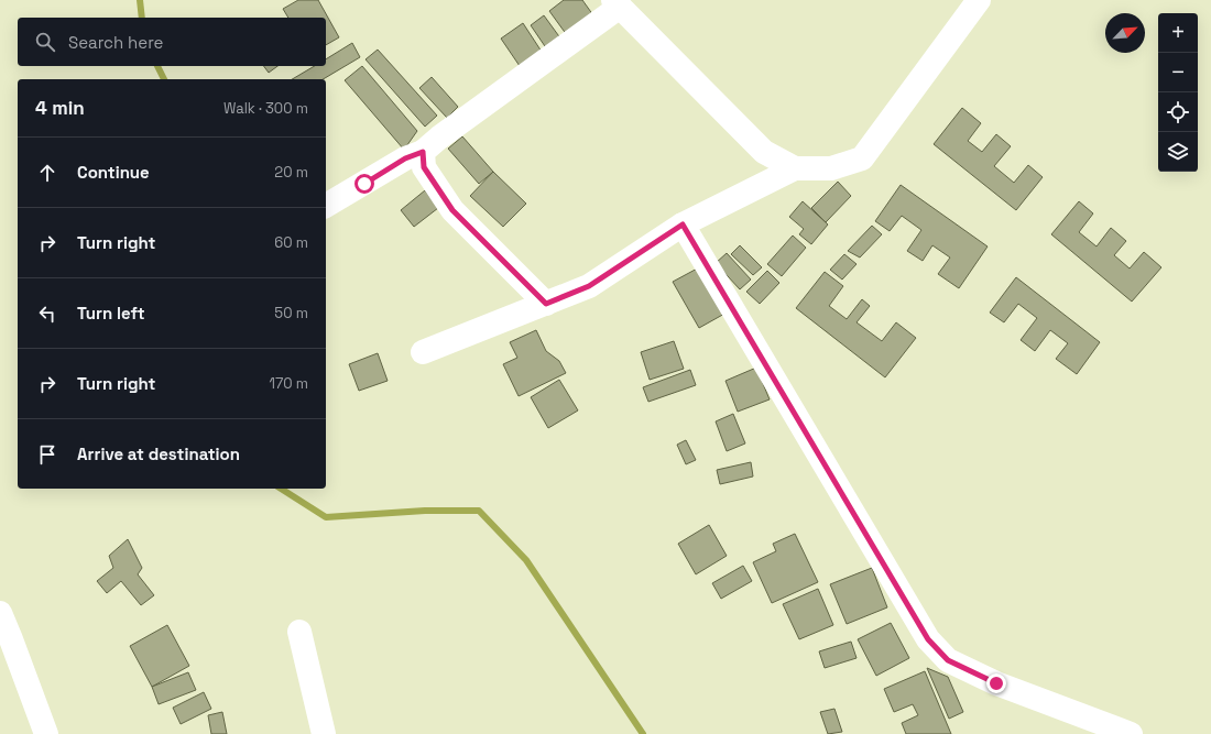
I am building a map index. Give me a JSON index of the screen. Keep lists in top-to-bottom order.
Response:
{
  "north": "top right",
  "page": {
    "map_buttons": ["+", "−"],
    "search": "Search here",
    "heading": ["4 min", "Walk · 300 m"],
    "list": [
      ["Continue", "20 m"],
      ["Turn right", "60 m"],
      ["Turn left", "50 m"],
      ["Turn right", "170 m"],
      "Arrive at destination"
    ]
  }
}
